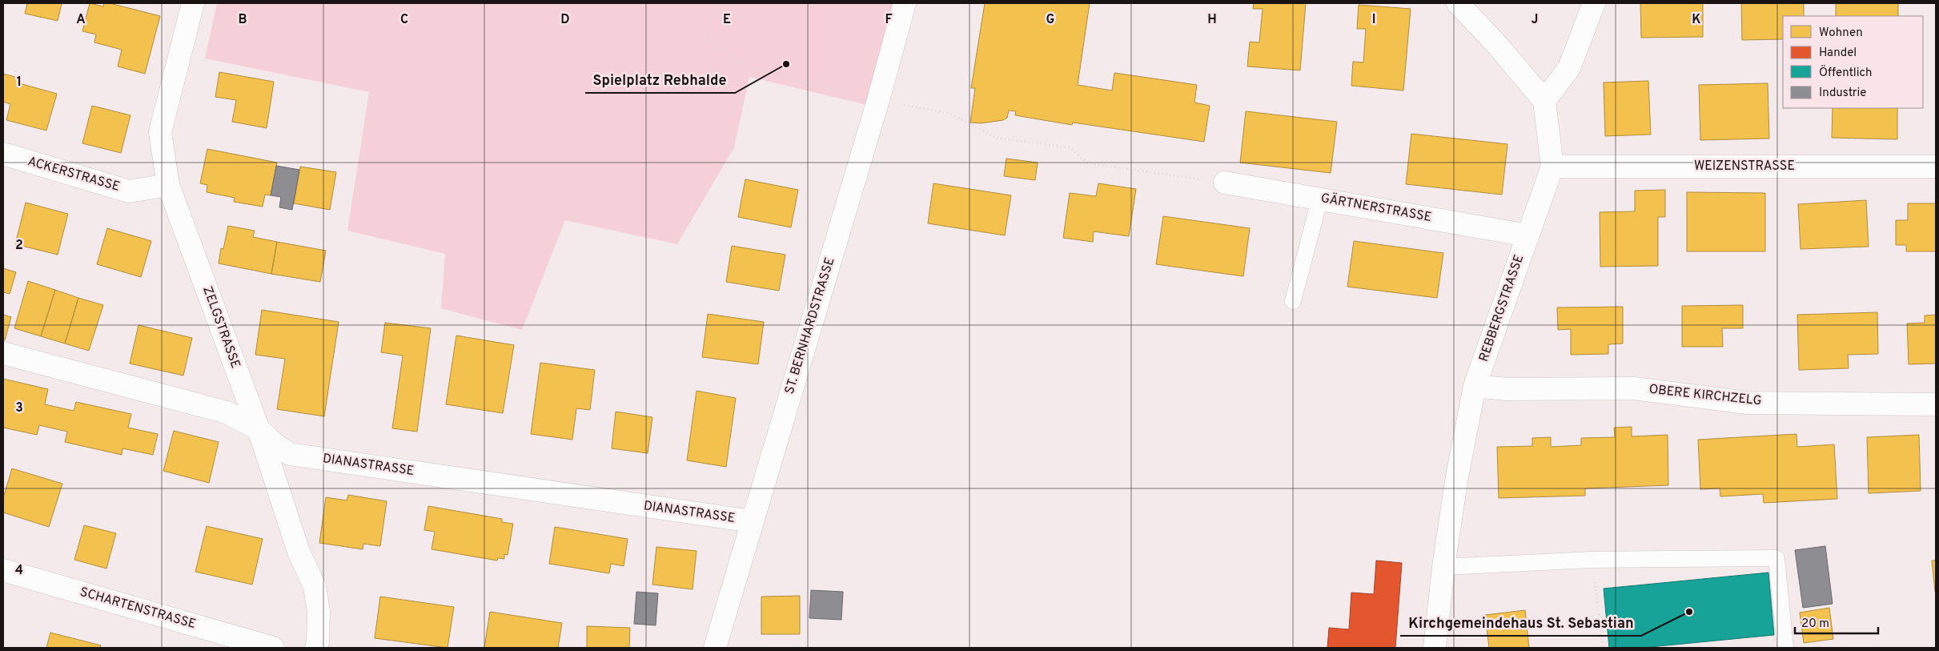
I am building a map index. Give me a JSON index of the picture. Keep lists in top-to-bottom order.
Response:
{
  "streets": {
    "street": [
      "WEIZENSTRASSE",
      "ACKERSTRASSE",
      "GÄRTNERSTRASSE",
      "REBBERGSTRASSE",
      "ST. BERNHARDSTRASSE",
      "ZELGSTRASSE",
      "OBERE KIRCHZELG",
      "DIANASTRASSE",
      "SCHARTENSTRASSE"
    ]
  },
  "crossings": [
    ["WEIZENSTRASSE", "REBBERGSTRASSE"],
    ["ACKERSTRASSE", "ZELGSTRASSE"],
    ["GÄRTNERSTRASSE", "REBBERGSTRASSE"],
    ["REBBERGSTRASSE", "OBERE KIRCHZELG"],
    ["ST. BERNHARDSTRASSE", "DIANASTRASSE"],
    ["ZELGSTRASSE", "DIANASTRASSE"]
  ],
  "places": ["Spielplatz Rebhalde", "Kirchgemeindehaus St. Sebastian"],
  "legend": [
    "Wohnen",
    "Handel",
    "Öffentlich",
    "Industrie"
  ],
  "scale_bar": "20 m",
  "grid": {
    "columns": [
      "A",
      "B",
      "C",
      "D",
      "E",
      "F",
      "G",
      "H",
      "I",
      "J",
      "K"
    ],
    "rows": [
      "1",
      "2",
      "3",
      "4"
    ]
  }
}
